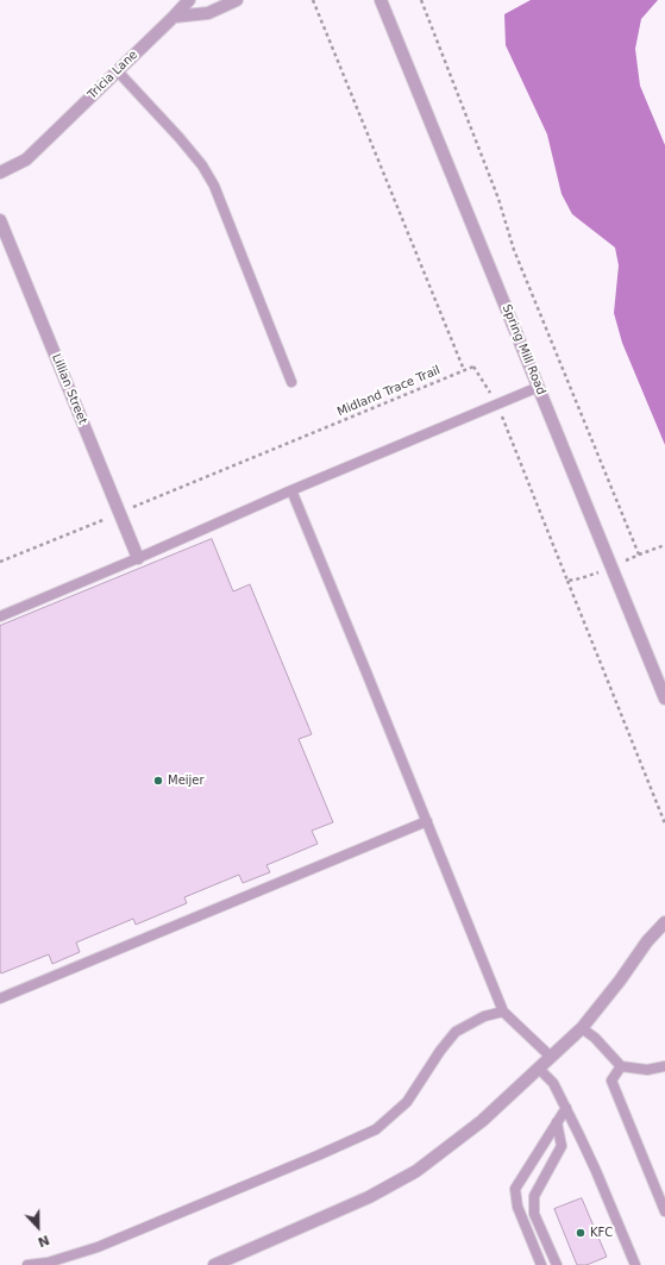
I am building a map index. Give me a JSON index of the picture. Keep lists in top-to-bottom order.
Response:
{
  "streets": {
    "street": ["Tricia Lane", "Spring Mill Road", "Lillian Street"],
    "path": ["Midland Trace Trail"]
  },
  "crossings": [
    ["Lillian Street", "Midland Trace Trail"]
  ],
  "places": ["Meijer", "KFC"],
  "north": "bottom"
}
